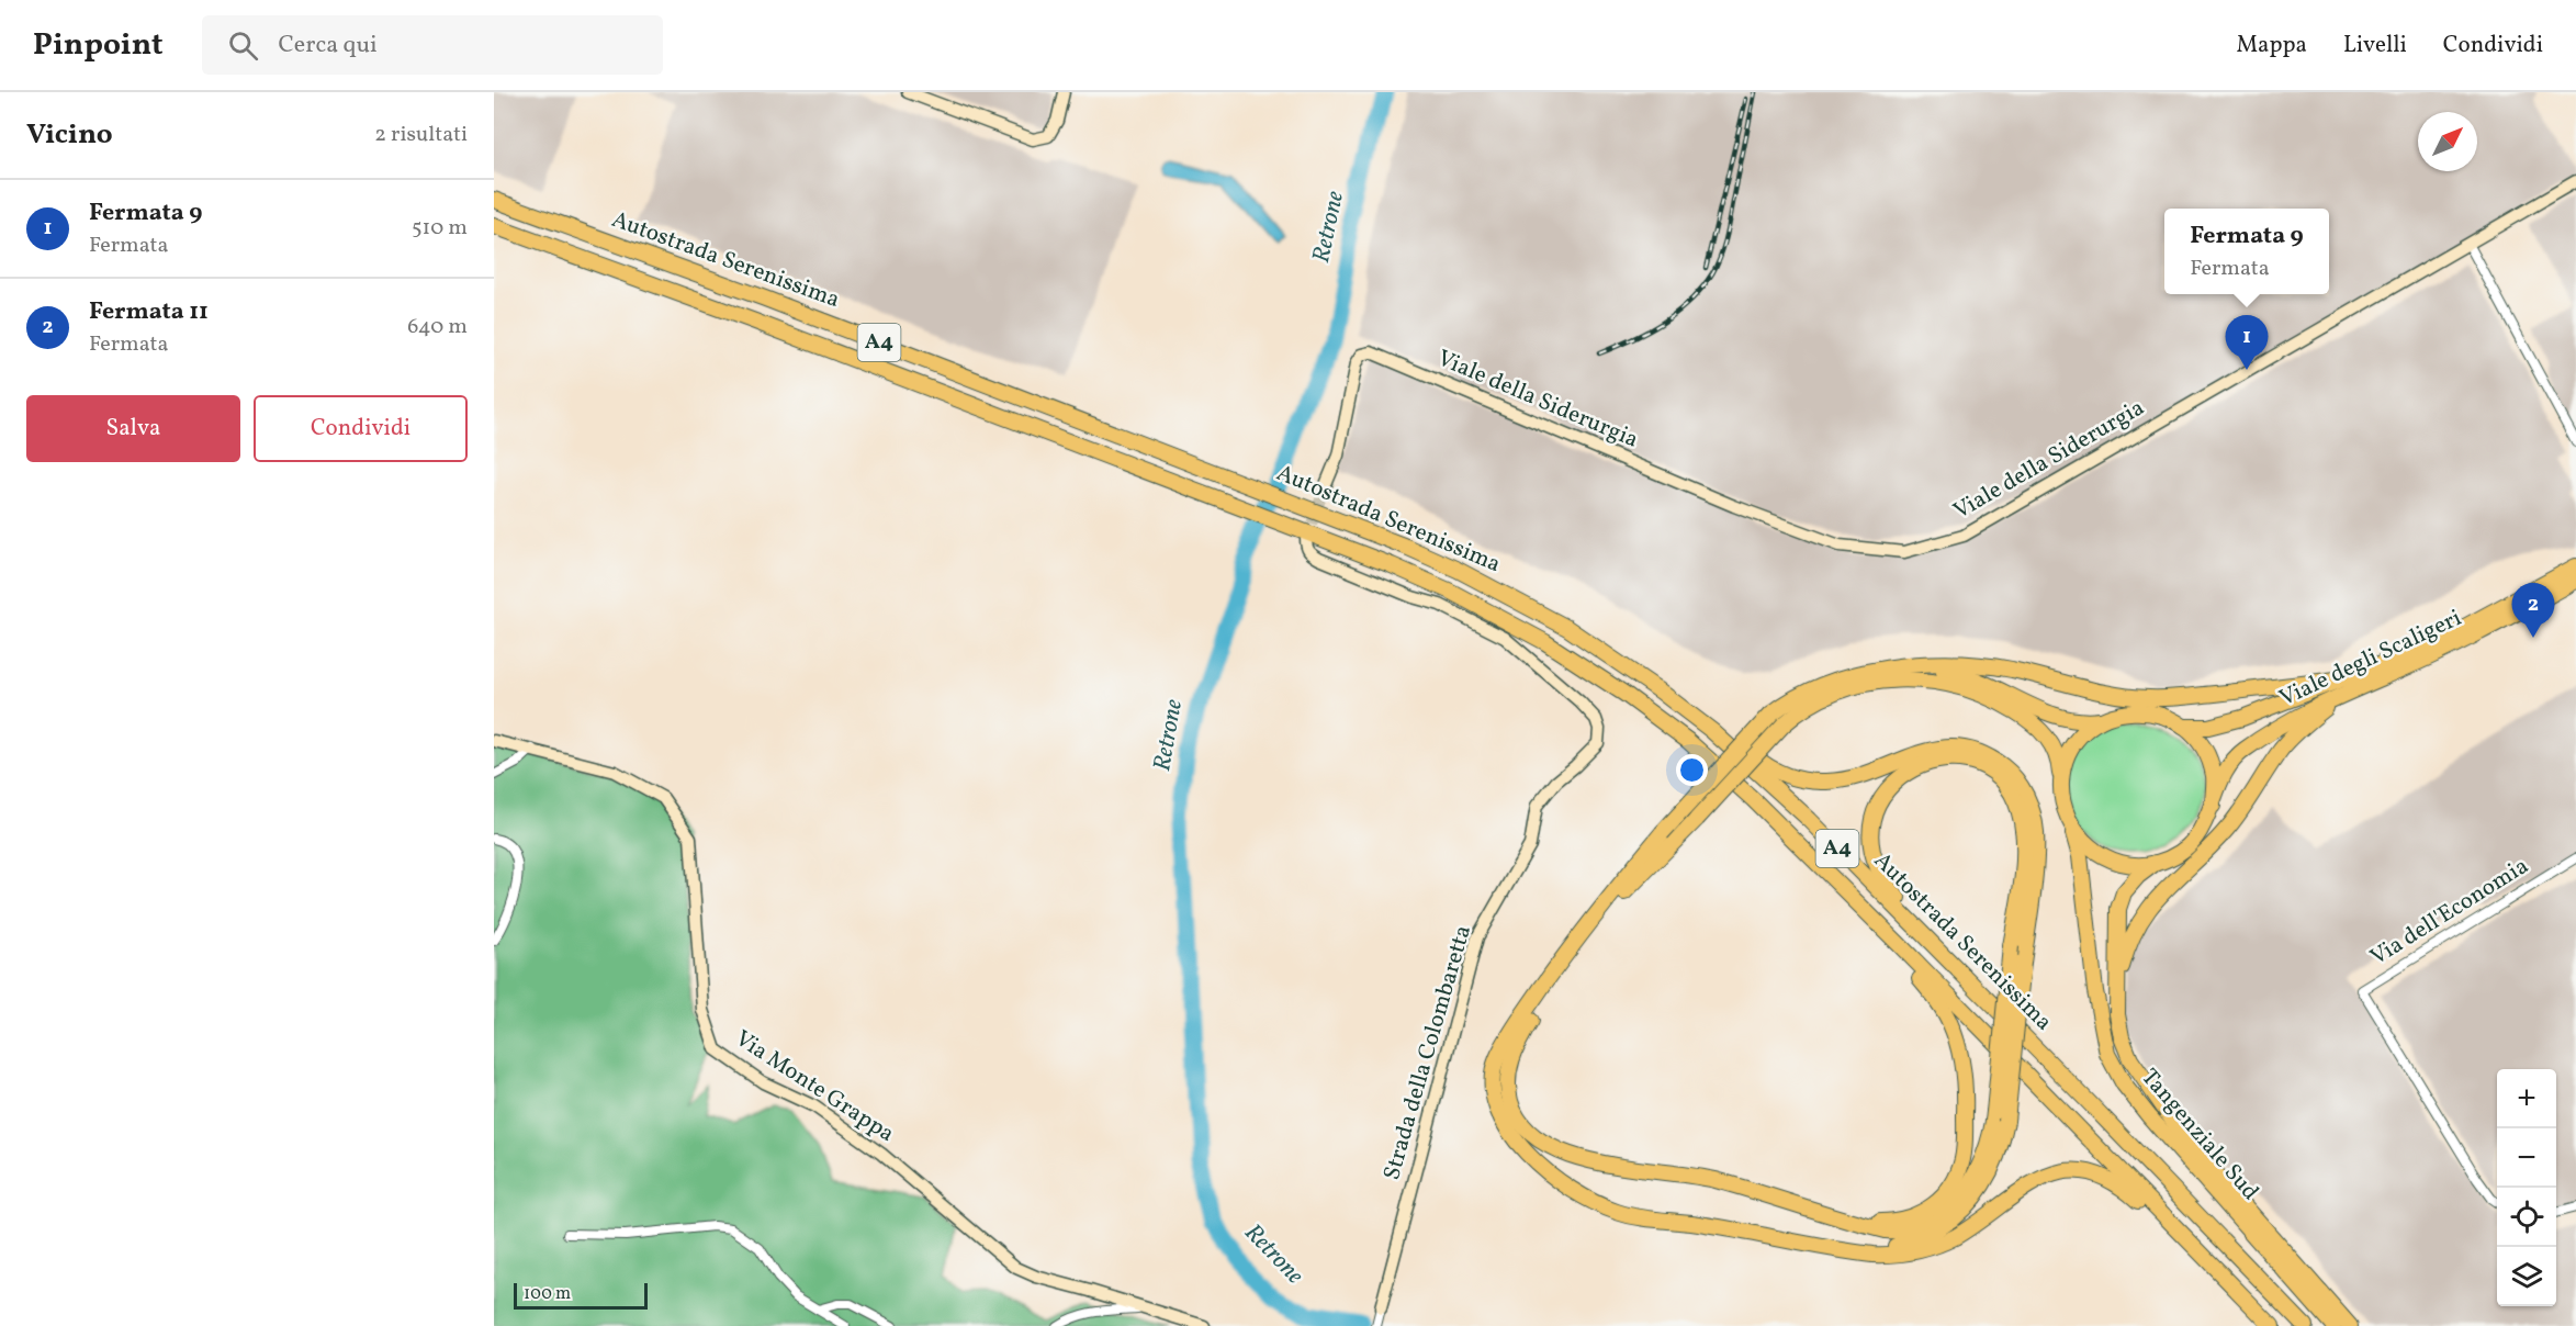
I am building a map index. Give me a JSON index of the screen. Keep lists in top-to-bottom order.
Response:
{
  "streets": {
    "highway": [
      "Autostrada Serenissima",
      "A4",
      "Viale degli Scaligeri",
      "Tangenziale Sud"
    ],
    "street": [
      "Viale della Siderurgia",
      "Via dell'Economia",
      "Strada della Colombaretta",
      "Via Monte Grappa"
    ]
  },
  "crossings": [
    ["Viale degli Scaligeri", "Tangenziale Sud"]
  ],
  "water": ["Retrone"],
  "scale_bar": "100 m",
  "north": "top right",
  "page": {
    "header": "Pinpoint",
    "search": "Cerca qui",
    "nav": ["Mappa", "Livelli", "Condividi"],
    "heading": ["Vicino", "2 risultati"],
    "list": [
      {
        "mark": "1",
        "name": "Fermata 9",
        "note": "Fermata",
        "value": "510 m"
      },
      {
        "mark": "2",
        "name": "Fermata 11",
        "note": "Fermata",
        "value": "640 m"
      }
    ],
    "popup": ["Fermata 9", "Fermata"],
    "pins": ["1", "2"],
    "buttons": ["Salva", "Condividi"],
    "map_buttons": ["+", "−"],
    "scale": "100 m"
  }
}
